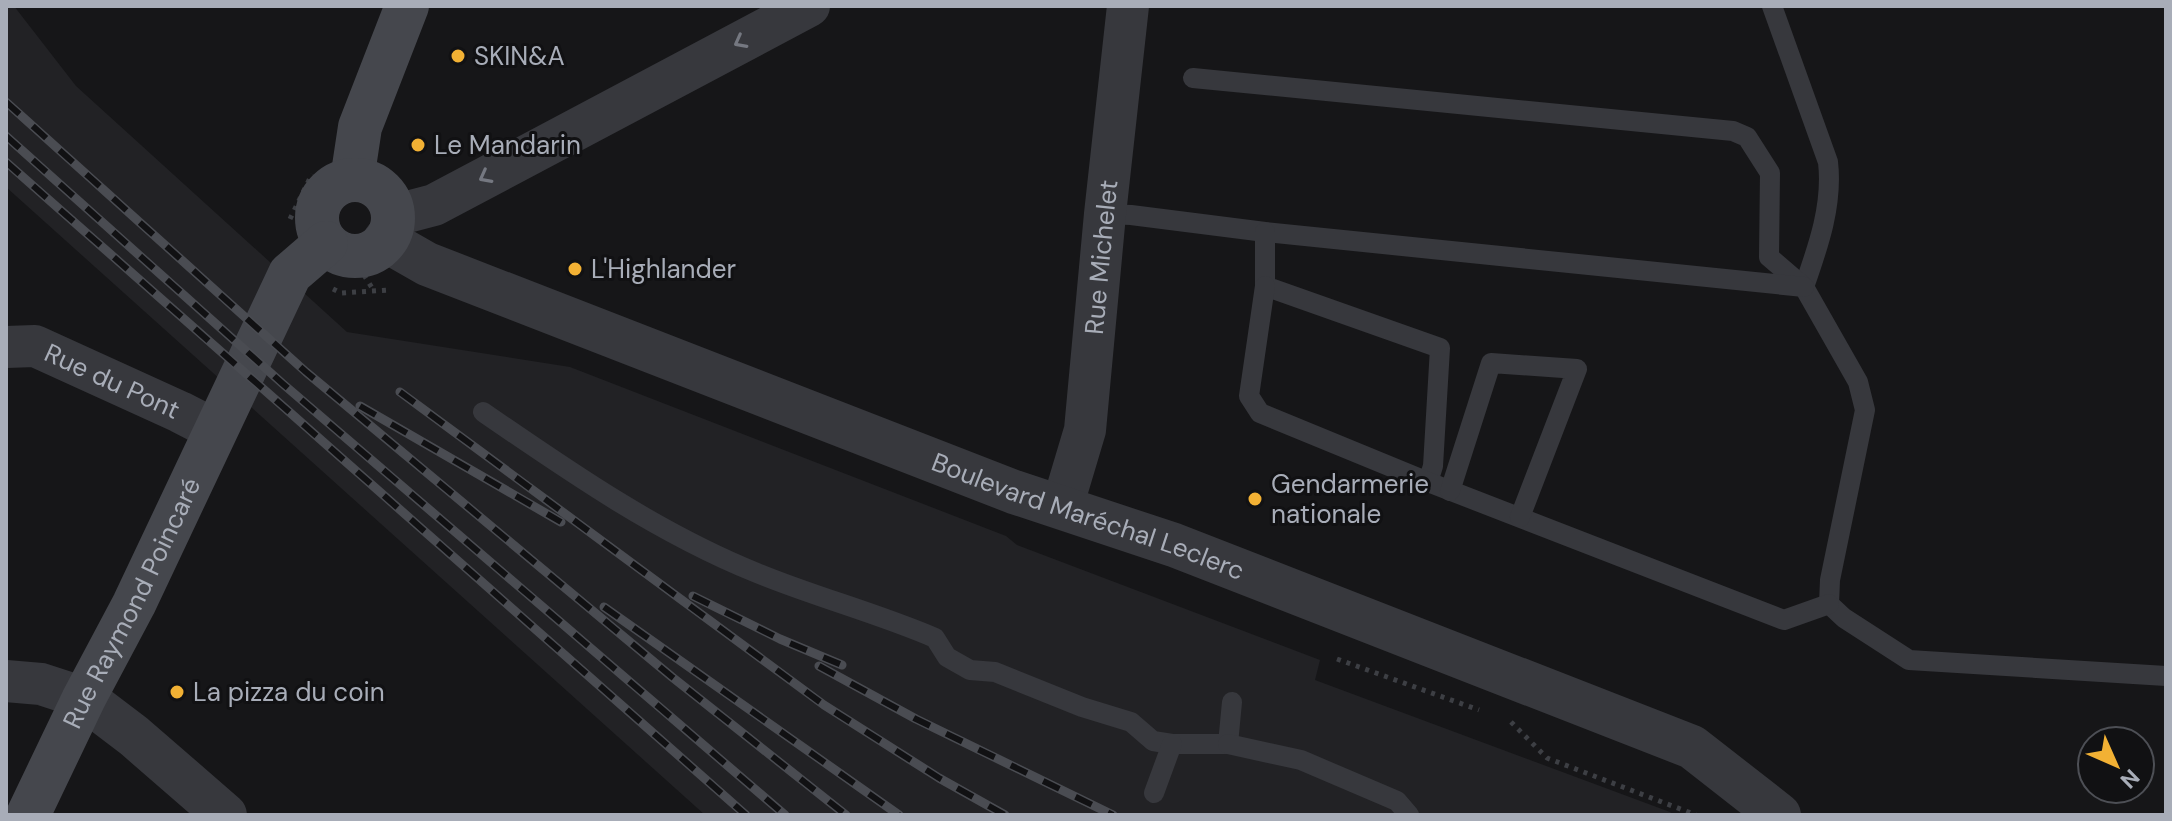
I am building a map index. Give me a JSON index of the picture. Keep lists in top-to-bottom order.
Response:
{
  "streets": {
    "main road": ["Rue Raymond Poincaré"],
    "street": ["Rue Michelet", "Rue du Pont", "Boulevard Maréchal Leclerc"]
  },
  "crossings": [
    ["Rue Michelet", "Boulevard Maréchal Leclerc"],
    ["Rue du Pont", "Rue Raymond Poincaré"],
    ["Boulevard Maréchal Leclerc", "Rue Raymond Poincaré"]
  ],
  "places": [
    "SKIN&A",
    "Le Mandarin",
    "L'Highlander",
    "Gendarmerie nationale",
    "La pizza du coin"
  ],
  "north": "bottom right"
}
